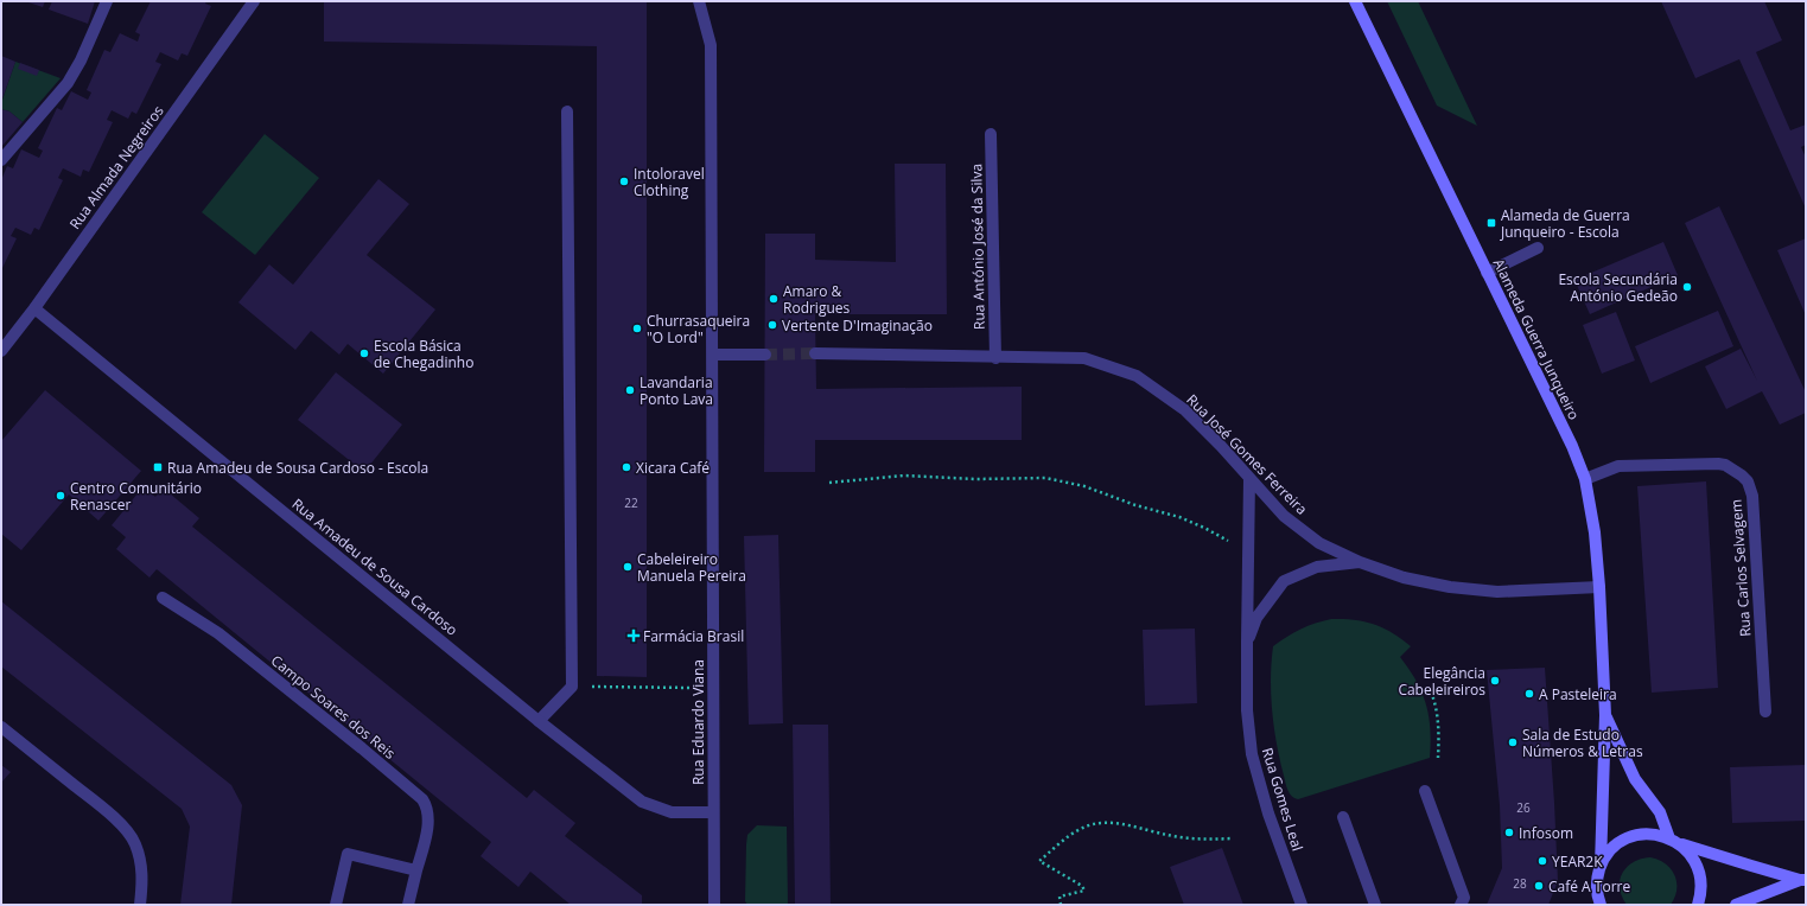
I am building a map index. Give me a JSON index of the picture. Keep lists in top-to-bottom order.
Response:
{
  "streets": {
    "street": [
      "Rua Almada Negreiros",
      "Rua António José da Silva",
      "Alameda Guerra Junqueiro",
      "Rua José Gomes Ferreira",
      "Rua Amadeu de Sousa Cardoso",
      "Rua Carlos Selvagem",
      "Campo Soares dos Reis",
      "Rua Eduardo Viana",
      "Rua Gomes Leal"
    ]
  },
  "crossings": [
    ["Rua Almada Negreiros", "Rua Amadeu de Sousa Cardoso"],
    ["Rua António José da Silva", "Rua José Gomes Ferreira"],
    ["Alameda Guerra Junqueiro", "Rua José Gomes Ferreira"],
    ["Alameda Guerra Junqueiro", "Rua Carlos Selvagem"],
    ["Rua José Gomes Ferreira", "Rua Gomes Leal"],
    ["Rua Amadeu de Sousa Cardoso", "Rua Eduardo Viana"]
  ],
  "places": {
    "other": [
      "Intoloravel Clothing",
      "Escola Secundária António Gedeão",
      "Amaro & Rodrigues",
      "Vertente D'Imaginação",
      "Churrasaqueira \"O Lord\"",
      "Escola Básica de Chegadinho",
      "Lavandaria Ponto Lava",
      "Xicara Café",
      "Centro Comunitário Renascer",
      "Cabeleireiro Manuela Pereira",
      "Elegância Cabeleireiros",
      "A Pasteleira",
      "Sala de Estudo Números & Letras",
      "Infosom",
      "YEAR2K",
      "Café A Torre"
    ],
    "transit": ["Alameda de Guerra Junqueiro - Escola", "Rua Amadeu de Sousa Cardoso - Escola"],
    "health": ["Farmácia Brasil"]
  },
  "house_numbers": ["22", "26", "28"]
}
